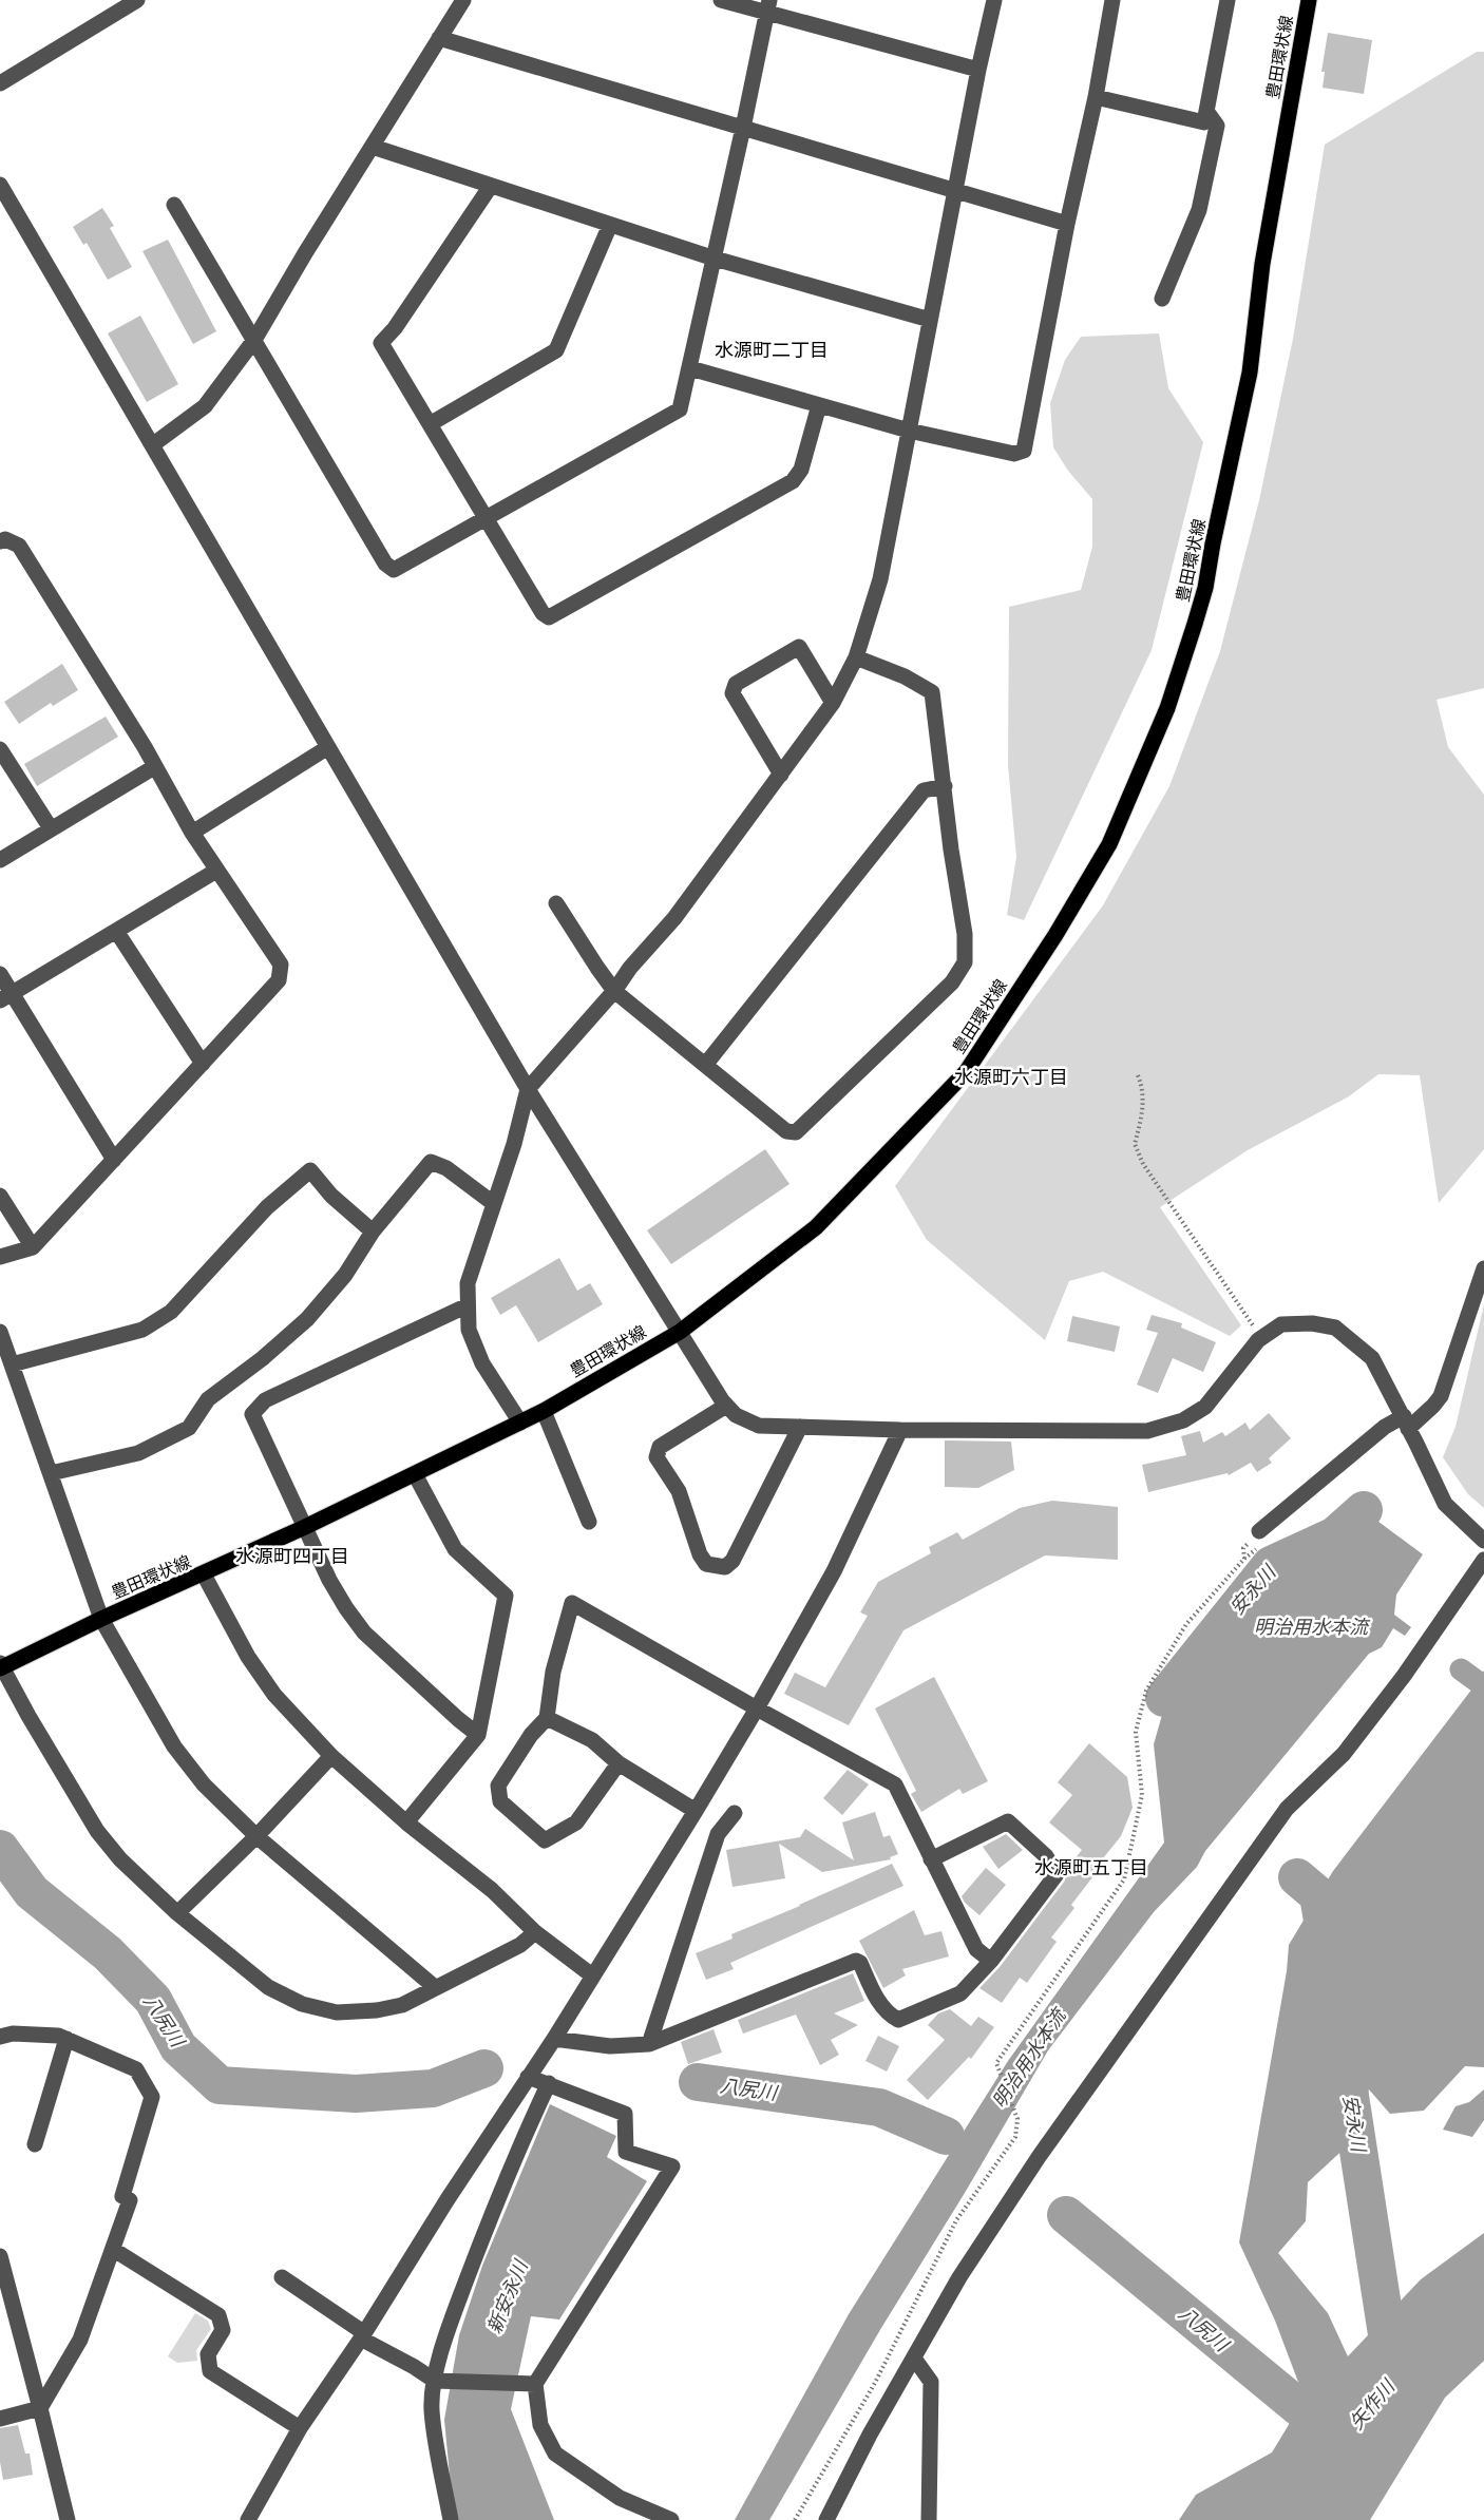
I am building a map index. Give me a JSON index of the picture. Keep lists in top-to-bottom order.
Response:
{
  "streets": {
    "main road": ["豊田環状線"]
  },
  "districts": [
    "水源町二丁目",
    "水源町六丁目",
    "水源町四丁目",
    "水源町五丁目"
  ],
  "water": [
    "安永川",
    "明治用水本流",
    "八尻川",
    "新安永川",
    "矢作川"
  ]
}
